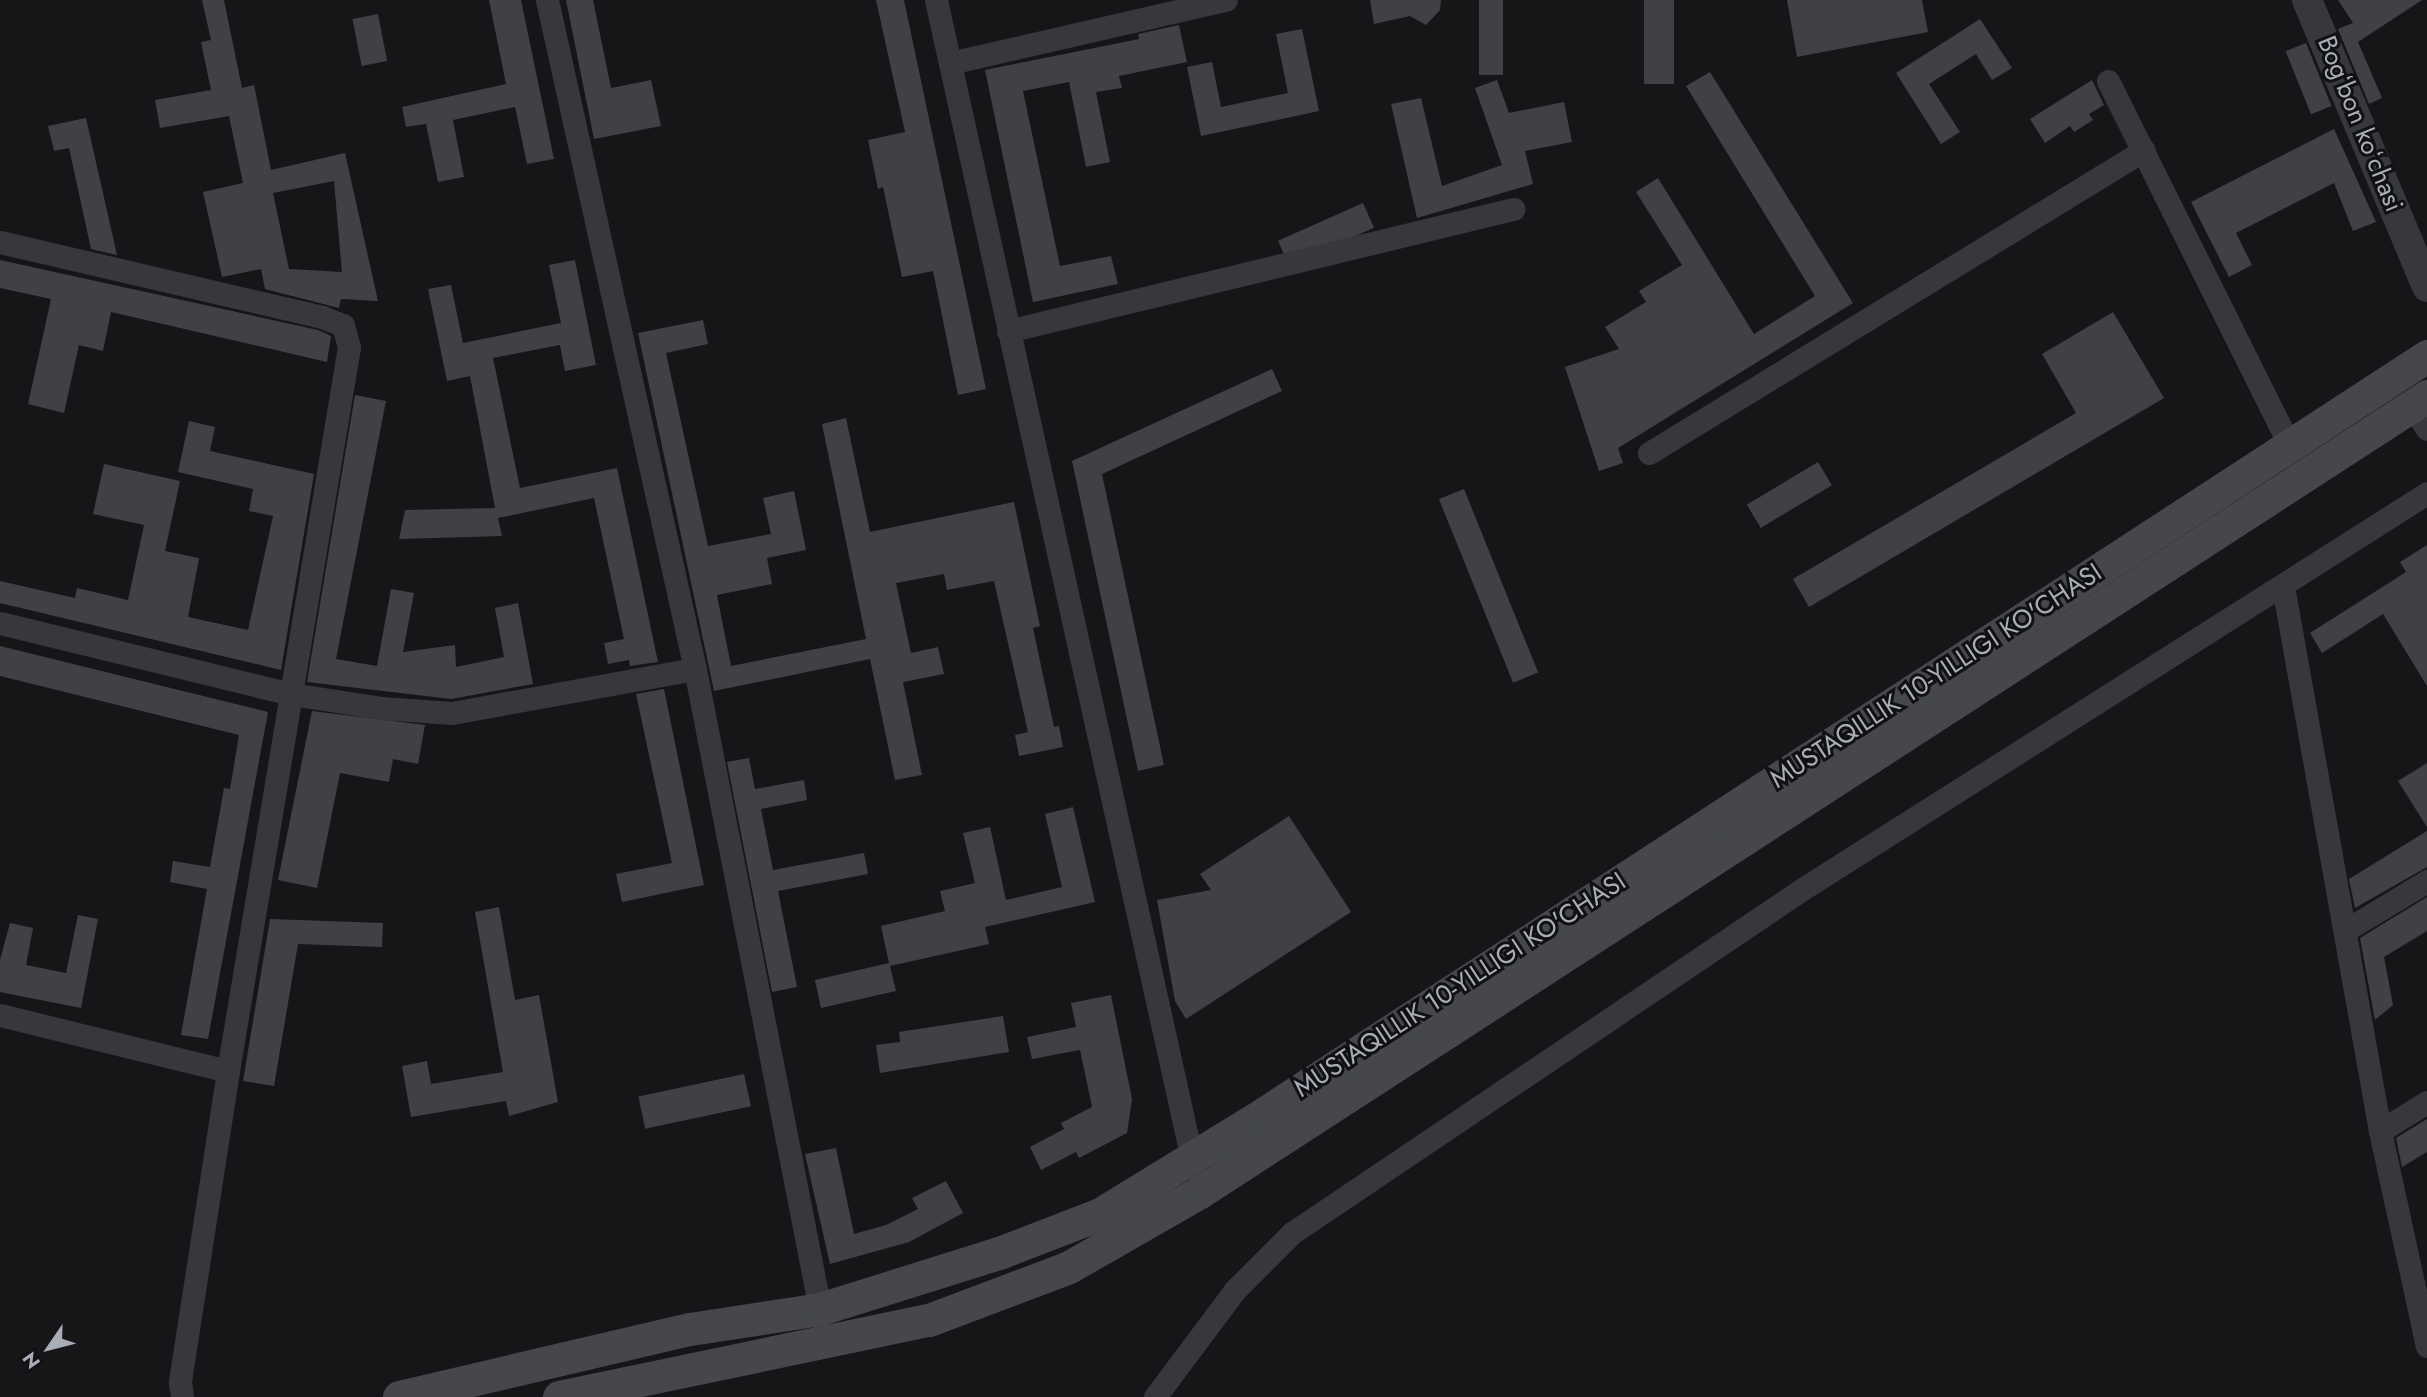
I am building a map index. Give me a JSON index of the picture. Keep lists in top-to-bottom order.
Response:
{
  "streets": {
    "main road": ["MUSTAQILLIK 10-YILLIGI KO'CHASI"],
    "street": ["Bogʻbon koʻchasi"]
  },
  "north": "bottom left"
}
